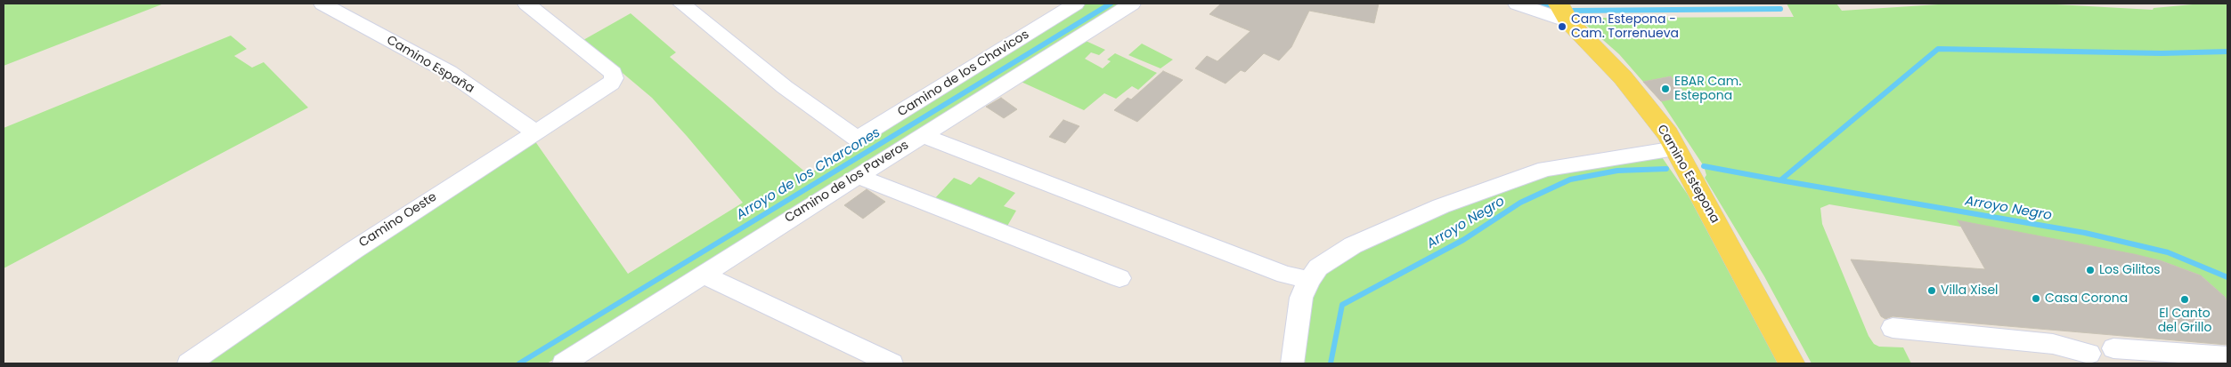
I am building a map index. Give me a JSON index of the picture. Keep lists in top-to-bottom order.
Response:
{
  "streets": {
    "main road": ["Camino Estepona"],
    "street": [
      "Camino España",
      "Camino de los Chavicos",
      "Camino de los Paveros",
      "Camino Oeste"
    ]
  },
  "crossings": [
    ["Camino España", "Camino Oeste"]
  ],
  "water": ["Arroyo de los Charcones", "Arroyo Negro"],
  "places": [
    "Cam. Estepona - Cam. Torrenueva",
    "EBAR Cam. Estepona",
    "Los Gilitos",
    "Villa Xisel",
    "Casa Corona",
    "El Canto del Grillo"
  ]
}
